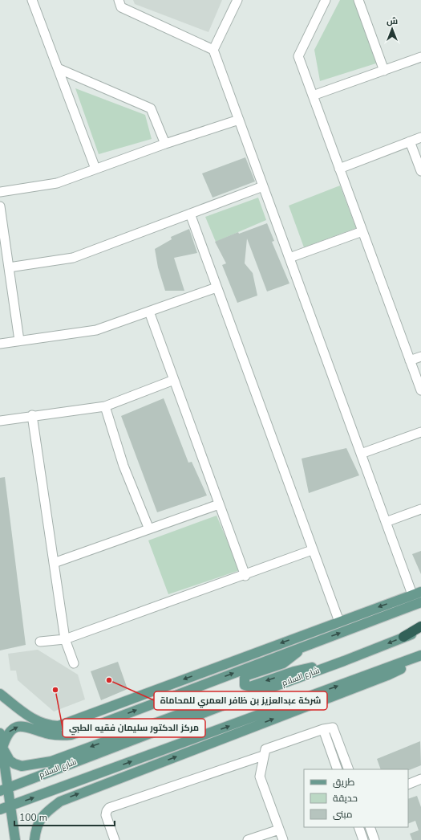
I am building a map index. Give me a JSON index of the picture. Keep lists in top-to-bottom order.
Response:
{
  "streets": {
    "main road": ["شارع السلام"]
  },
  "places": ["شركة عبدالعزيز بن ظافر العمري للمحاماة", "مركز الدكتور سليمان فقيه الطبي"],
  "legend": ["طريق", "حديقة", "مبنى"],
  "scale_bar": "100 m",
  "north": "top"
}
